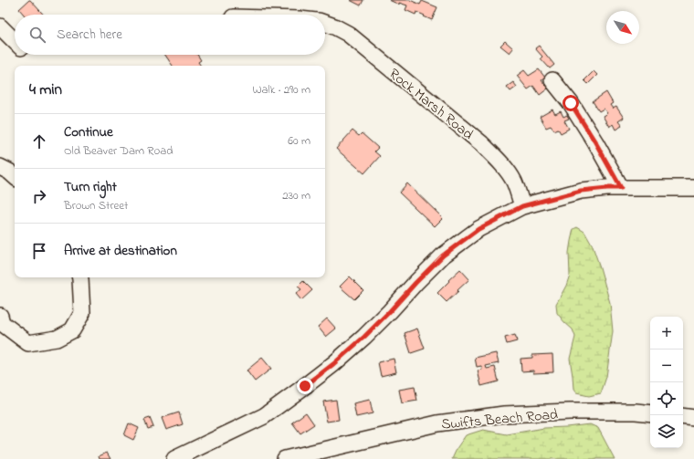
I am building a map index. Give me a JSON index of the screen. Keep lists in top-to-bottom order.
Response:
{
  "streets": {
    "street": ["Rock Marsh Road", "Swifts Beach Road"]
  },
  "north": "bottom right",
  "page": {
    "search": "Search here",
    "heading": ["4 min", "Walk · 290 m"],
    "list": [
      ["Continue", "Old Beaver Dam Road", "60 m"],
      ["Turn right", "Brown Street", "230 m"],
      "Arrive at destination"
    ],
    "map_buttons": ["+", "−"]
  }
}
